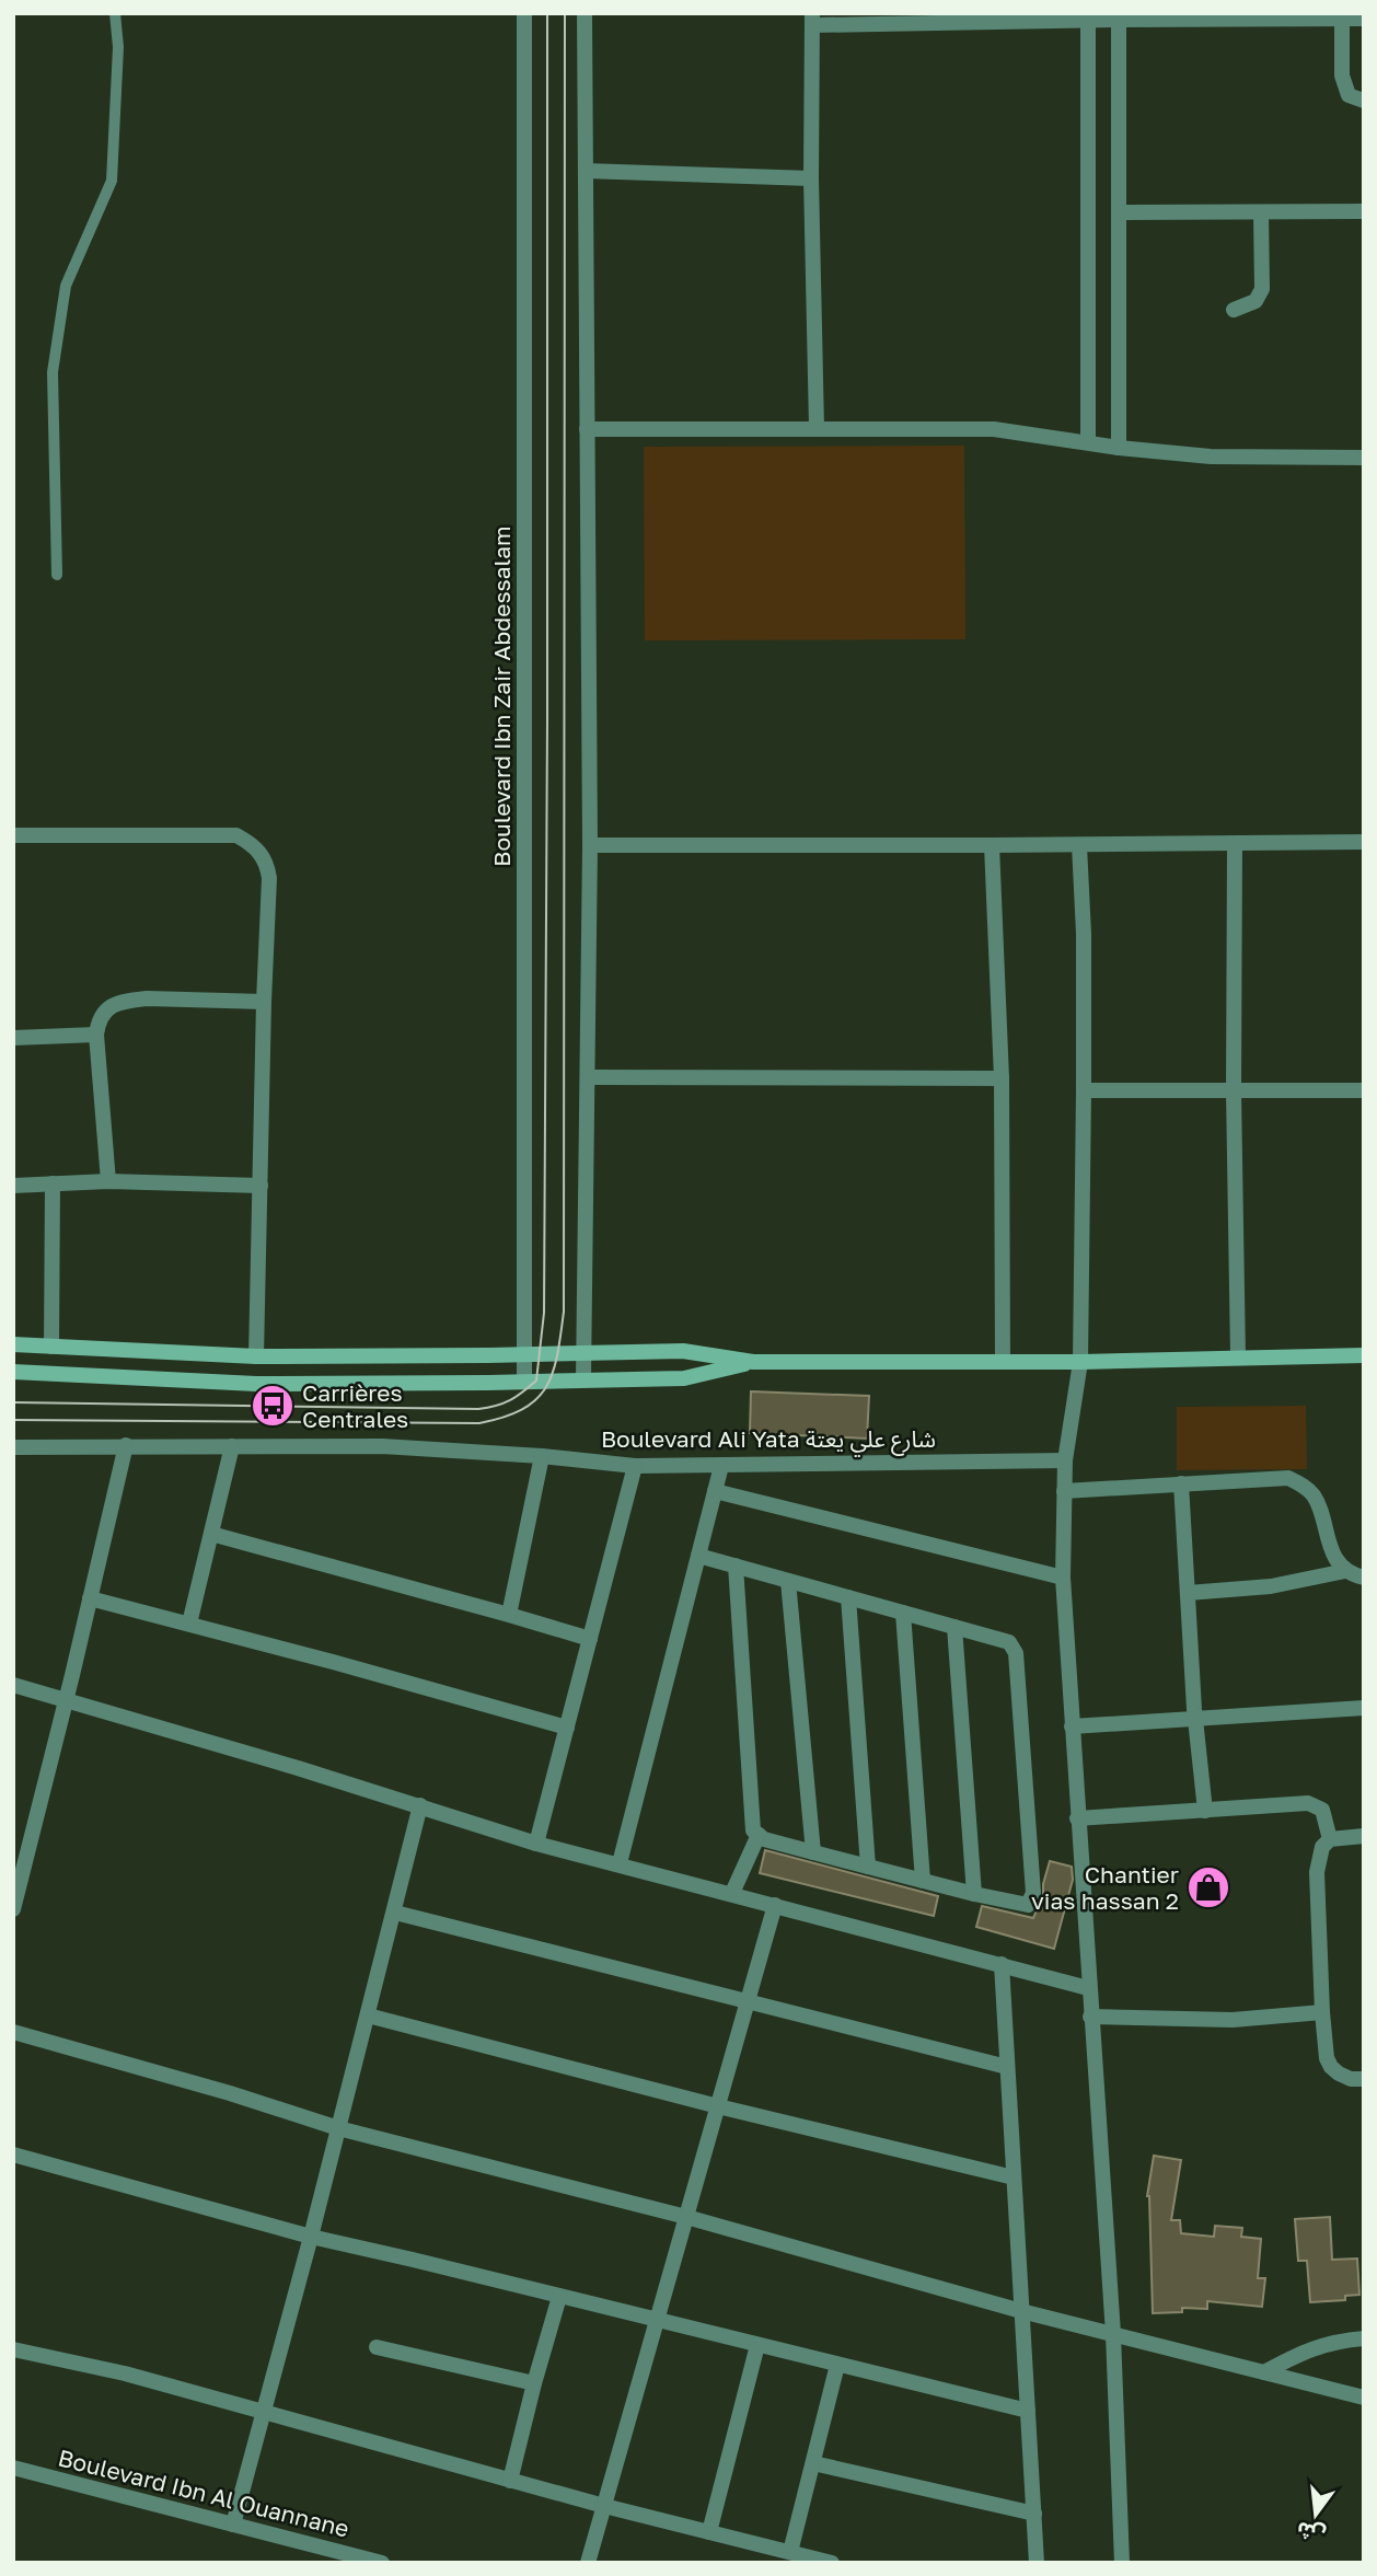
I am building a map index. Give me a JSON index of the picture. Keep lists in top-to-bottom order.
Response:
{
  "streets": {
    "street": ["Boulevard Ibn Zair Abdessalam", "Boulevard Ali Yata شارع علي يعتة", "Boulevard Ibn Al Ouannane"]
  },
  "places": {
    "bus stop": ["Carrières Centrales"],
    "shop": ["Chantier vias hassan 2"]
  },
  "north": "bottom"
}
